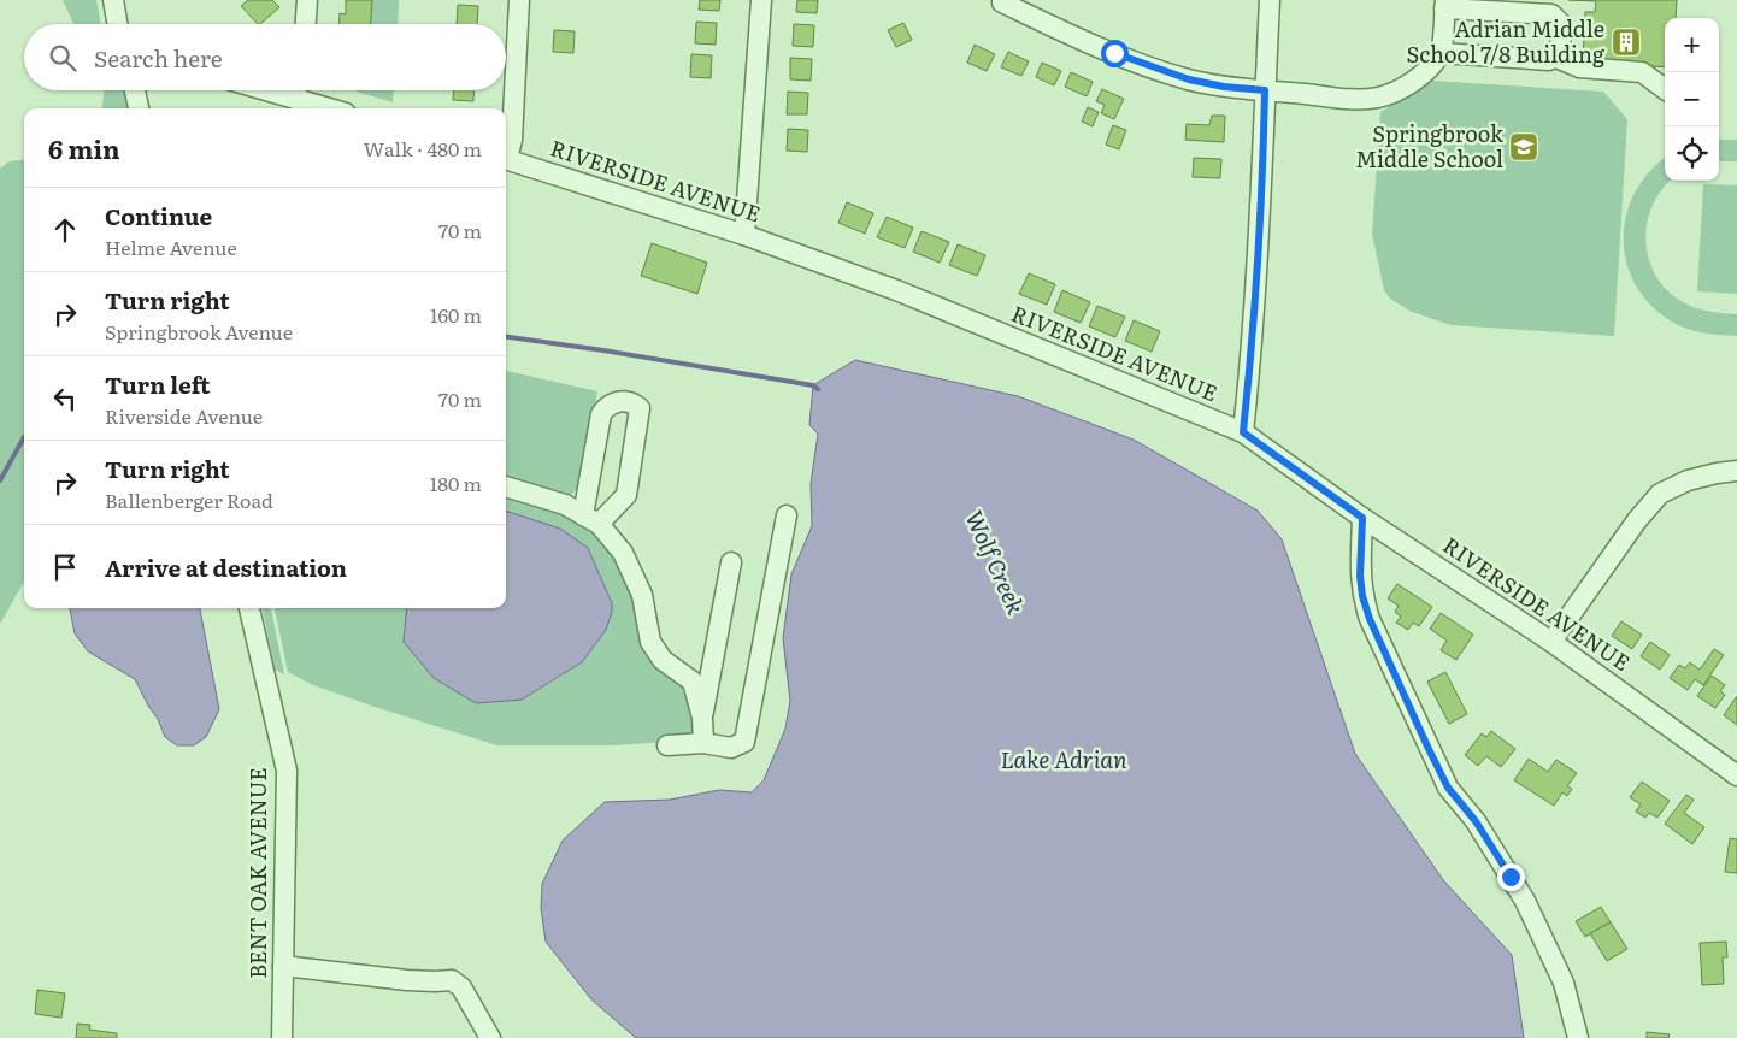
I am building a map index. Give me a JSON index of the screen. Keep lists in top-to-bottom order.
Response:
{
  "streets": {
    "street": ["RIVERSIDE AVENUE", "BENT OAK AVENUE"]
  },
  "water": ["Wolf Creek", "Lake Adrian"],
  "places": {
    "building": ["Adrian Middle School 7/8 Building"],
    "school or university": ["Springbrook Middle School"]
  },
  "page": {
    "map_buttons": ["+", "−"],
    "search": "Search here",
    "heading": ["6 min", "Walk · 480 m"],
    "list": [
      ["Continue", "Helme Avenue", "70 m"],
      ["Turn right", "Springbrook Avenue", "160 m"],
      ["Turn left", "Riverside Avenue", "70 m"],
      ["Turn right", "Ballenberger Road", "180 m"],
      "Arrive at destination"
    ]
  }
}
